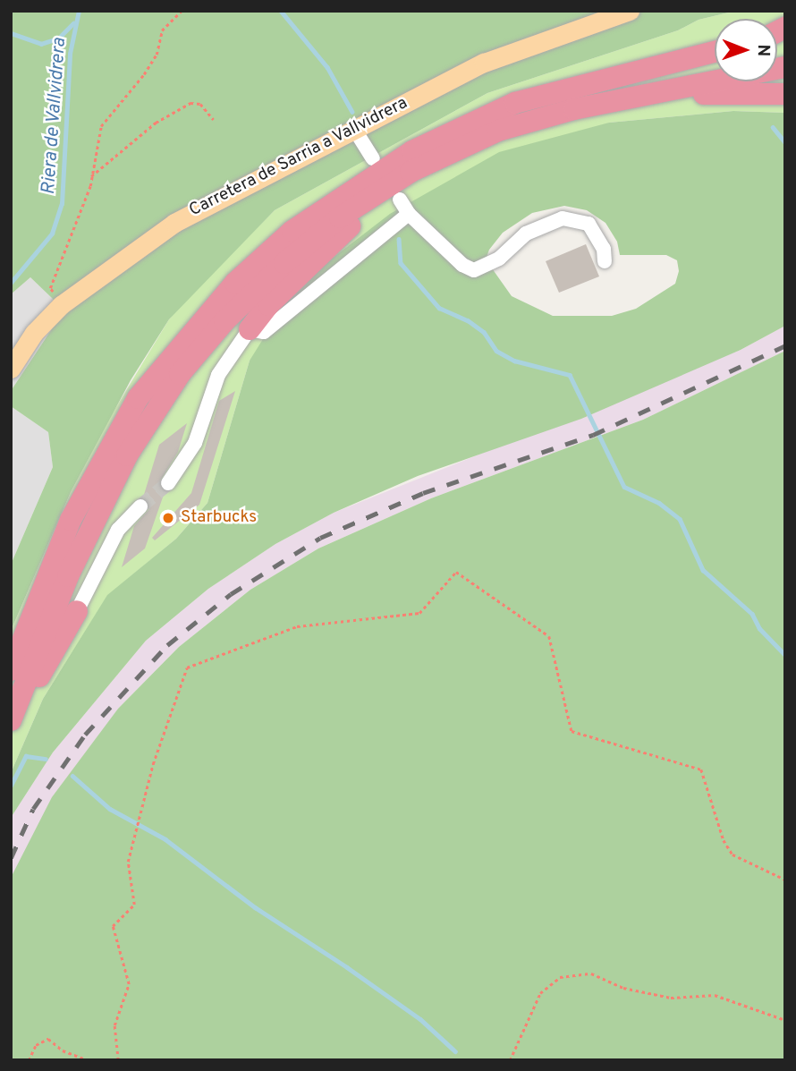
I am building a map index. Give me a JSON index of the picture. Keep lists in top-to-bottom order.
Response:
{
  "streets": {
    "main road": ["Carretera de Sarria a Vallvidrera"]
  },
  "water": ["Riera de Vallvidrera"],
  "places": ["Starbucks"],
  "north": "right"
}
